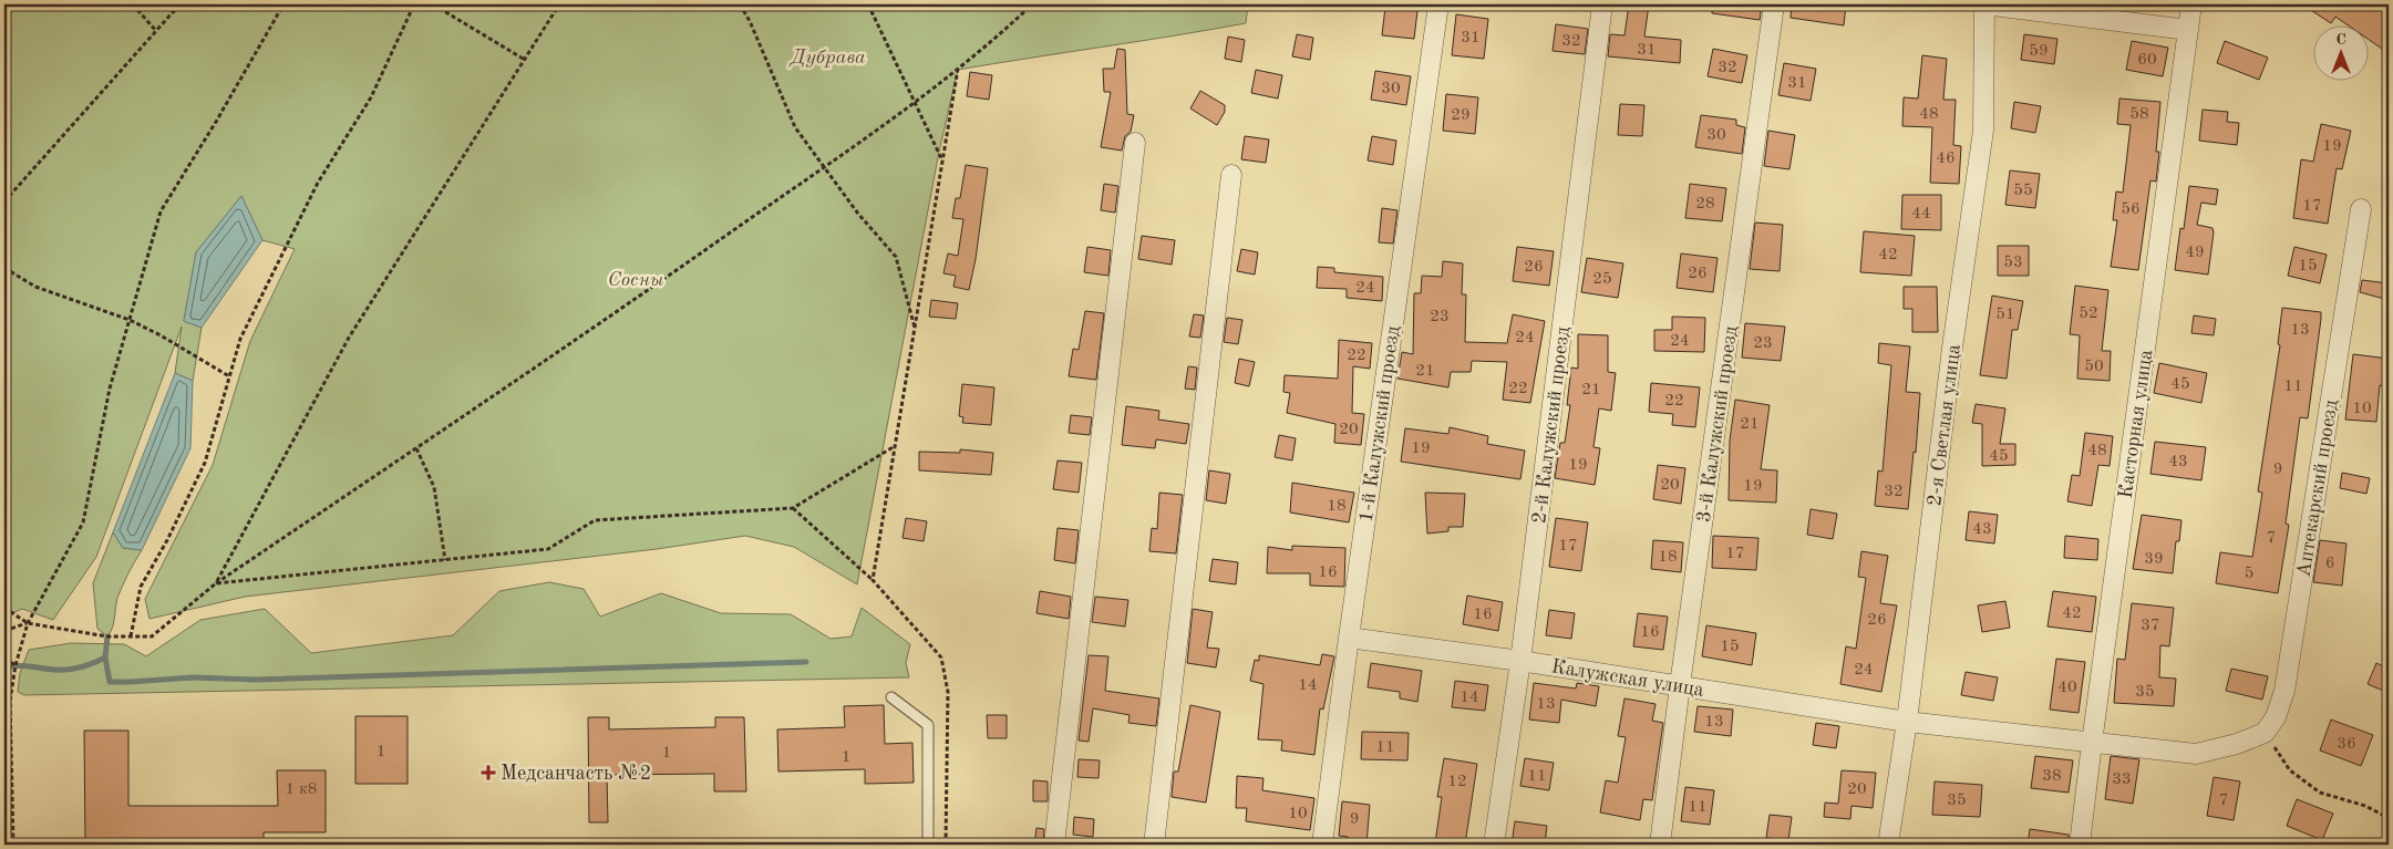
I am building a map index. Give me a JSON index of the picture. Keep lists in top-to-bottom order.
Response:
{
  "streets": {
    "street": [
      "1-й Калужский проезд",
      "3-й Калужский проезд",
      "Касторная улица",
      "2-й Калужский проезд",
      "2-я Светлая улица",
      "Аптекарский проезд",
      "Калужская улица"
    ]
  },
  "crossings": [
    ["1-й Калужский проезд", "Калужская улица"],
    ["3-й Калужский проезд", "Калужская улица"],
    ["Касторная улица", "Калужская улица"],
    ["2-й Калужский проезд", "Калужская улица"],
    ["2-я Светлая улица", "Калужская улица"],
    ["Аптекарский проезд", "Калужская улица"]
  ],
  "parks": ["Дубрава", "Сосны"],
  "places": {
    "health": ["Медсанчасть №2"]
  },
  "house_numbers": [
    "31",
    "32",
    "31",
    "59",
    "60",
    "32",
    "31",
    "30",
    "48",
    "58",
    "29",
    "30",
    "19",
    "46",
    "55",
    "28",
    "17",
    "56",
    "44",
    "49",
    "42",
    "53",
    "15",
    "26",
    "26",
    "25",
    "24",
    "52",
    "51",
    "23",
    "13",
    "24",
    "24",
    "23",
    "22",
    "50",
    "21",
    "45",
    "11",
    "22",
    "21",
    "22",
    "10",
    "21",
    "20",
    "19",
    "48",
    "45",
    "43",
    "19",
    "9",
    "20",
    "19",
    "32",
    "18",
    "43",
    "7",
    "17",
    "17",
    "18",
    "39",
    "6",
    "16",
    "5",
    "42",
    "16",
    "26",
    "37",
    "16",
    "15",
    "24",
    "14",
    "40",
    "35",
    "14",
    "13",
    "13",
    "36",
    "11",
    "1",
    "1",
    "1",
    "11",
    "38",
    "33",
    "12",
    "1 к8",
    "20",
    "35",
    "7",
    "11",
    "10",
    "9"
  ],
  "north": "top"
}
